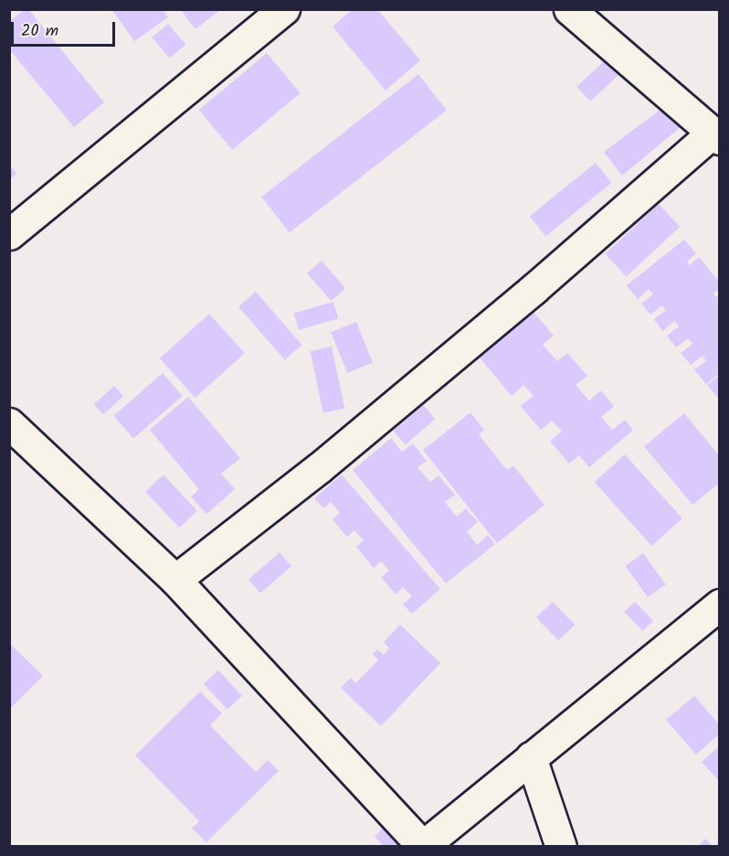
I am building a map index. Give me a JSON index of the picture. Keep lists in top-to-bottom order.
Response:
{
  "scale_bar": "20 m"
}
